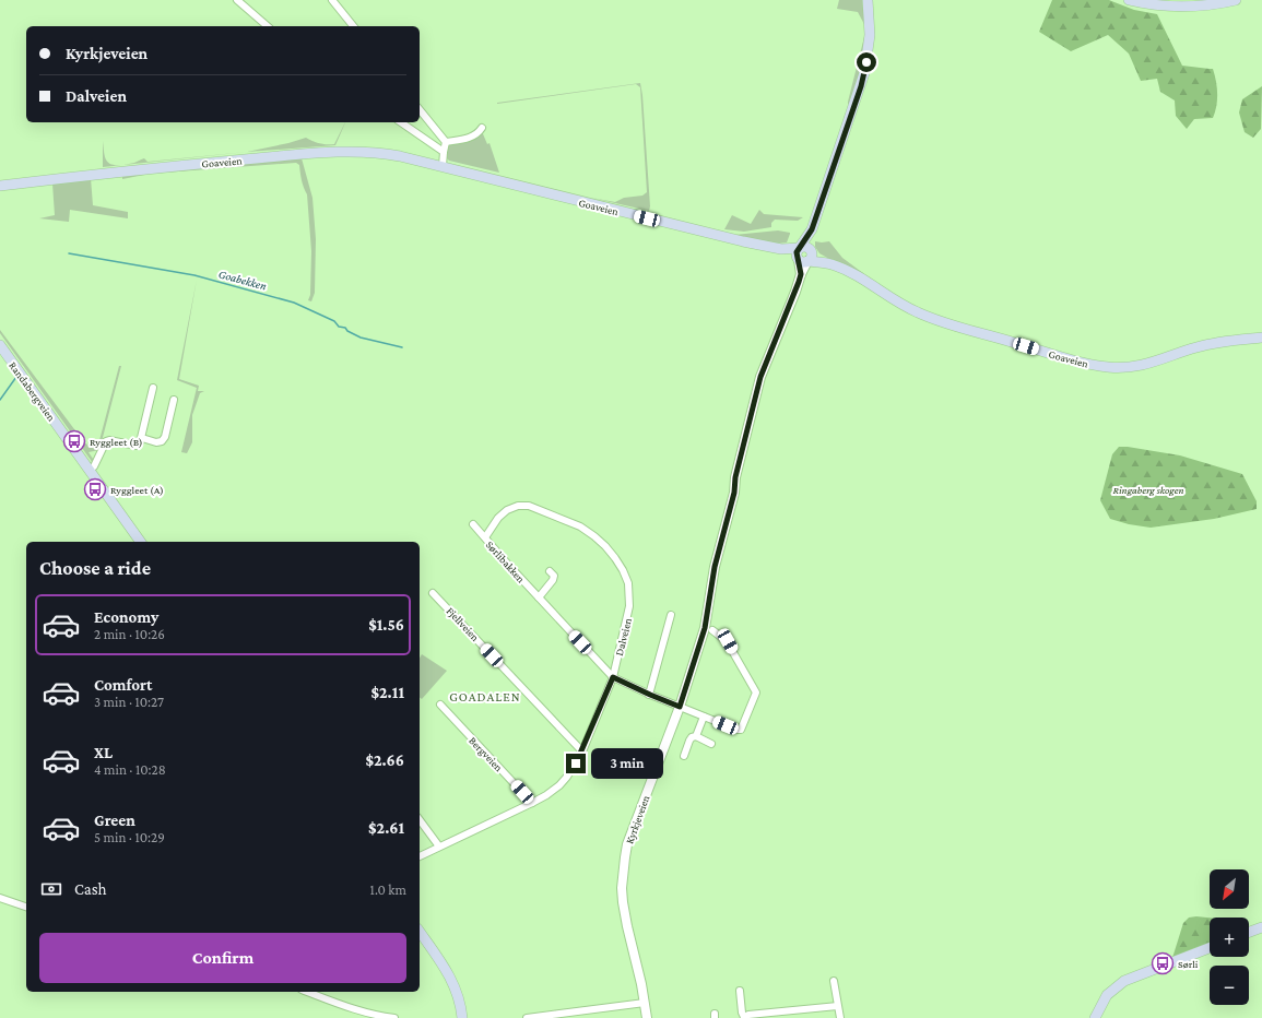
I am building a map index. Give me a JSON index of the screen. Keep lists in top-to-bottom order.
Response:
{
  "streets": {
    "main road": ["Goaveien", "Randabergveien", "Kyrkjeveien"],
    "street": [
      "Sørlibakken",
      "Fjellveien",
      "Dalveien",
      "Bergveien"
    ]
  },
  "crossings": [
    ["Goaveien", "Kyrkjeveien"],
    ["Sørlibakken", "Dalveien"],
    ["Sørlibakken", "Kyrkjeveien"],
    ["Fjellveien", "Dalveien"],
    ["Dalveien", "Bergveien"]
  ],
  "districts": ["GOADALEN"],
  "water": ["Goabekken"],
  "parks": ["Ringaberg skogen"],
  "places": {
    "bus stop": ["Ryggleet (B)", "Ryggleet (A)", "Sørli"]
  },
  "north": "bottom left",
  "page": {
    "banner": ["Kyrkjeveien", "Dalveien"],
    "heading": "Choose a ride",
    "list": [
      {
        "name": "Economy",
        "note": "2 min · 10:26",
        "value": "$1.56"
      },
      {
        "name": "Comfort",
        "note": "3 min · 10:27",
        "value": "$2.11"
      },
      {
        "name": "XL",
        "note": "4 min · 10:28",
        "value": "$2.66"
      },
      {
        "name": "Green",
        "note": "5 min · 10:29",
        "value": "$2.61"
      }
    ],
    "bubble": "3 min",
    "pay": ["Cash", "1.0 km"],
    "map_buttons": ["+", "−"],
    "buttons": "Confirm"
  }
}
